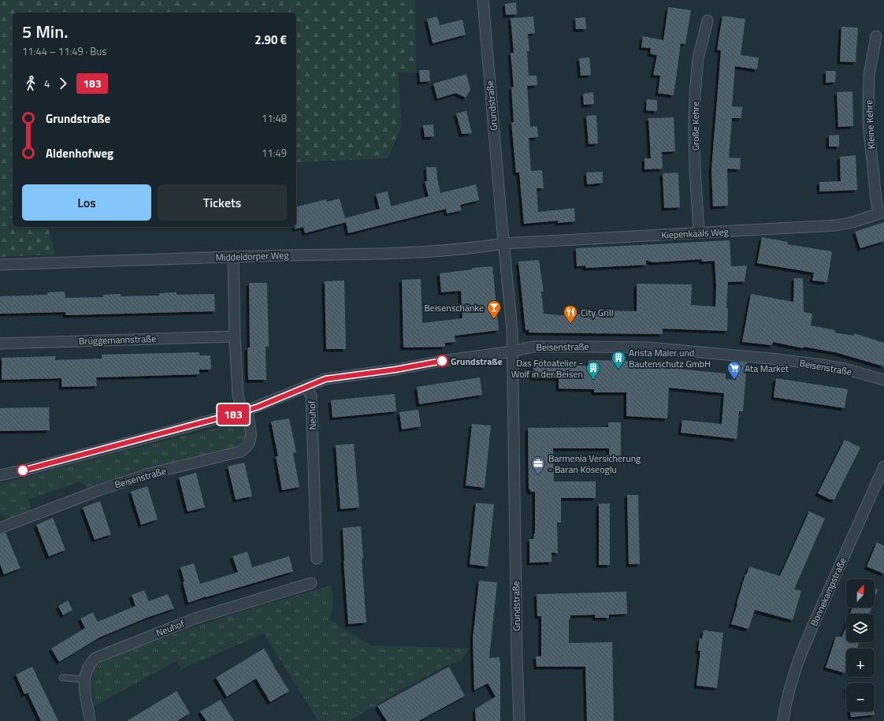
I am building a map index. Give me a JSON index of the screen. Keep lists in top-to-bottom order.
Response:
{
  "streets": {
    "street": [
      "Grundstraße",
      "Kleine Kehre",
      "Große Kehre",
      "Kiepenkääls Weg",
      "Middeldorper Weg",
      "Brüggemannstraße",
      "Beisenstraße",
      "Neuhof",
      "Bonnekampstraße"
    ]
  },
  "crossings": [
    ["Grundstraße", "Kiepenkääls Weg"],
    ["Grundstraße", "Middeldorper Weg"],
    ["Grundstraße", "Beisenstraße"],
    ["Kleine Kehre", "Kiepenkääls Weg"],
    ["Große Kehre", "Kiepenkääls Weg"],
    ["Kiepenkääls Weg", "Middeldorper Weg"],
    ["Beisenstraße", "Neuhof"]
  ],
  "places": {
    "bar": ["Beisenschänke"],
    "restaurant": ["City Grill"],
    "other": ["Grundstraße"],
    "building": ["Arista Maler und Bautenschutz GmbH", "Das Fotoatelier - Wolf in der Beisen"],
    "supermarket": ["Ata Market"],
    "office": ["Barmenia Versicherung - Baran Köseoglu"]
  },
  "lines": ["bus line 183"],
  "north": "top",
  "page": {
    "on_map": "183",
    "heading": ["5 Min.", "11:44 – 11:49 · Bus", "2.90 €"],
    "legs": ["4", "183"],
    "list": [
      {
        "name": "Grundstraße",
        "value": "11:48"
      },
      {
        "name": "Aldenhofweg",
        "value": "11:49"
      }
    ],
    "buttons": ["Los", "Tickets"],
    "map_buttons": ["+", "−"]
  }
}
